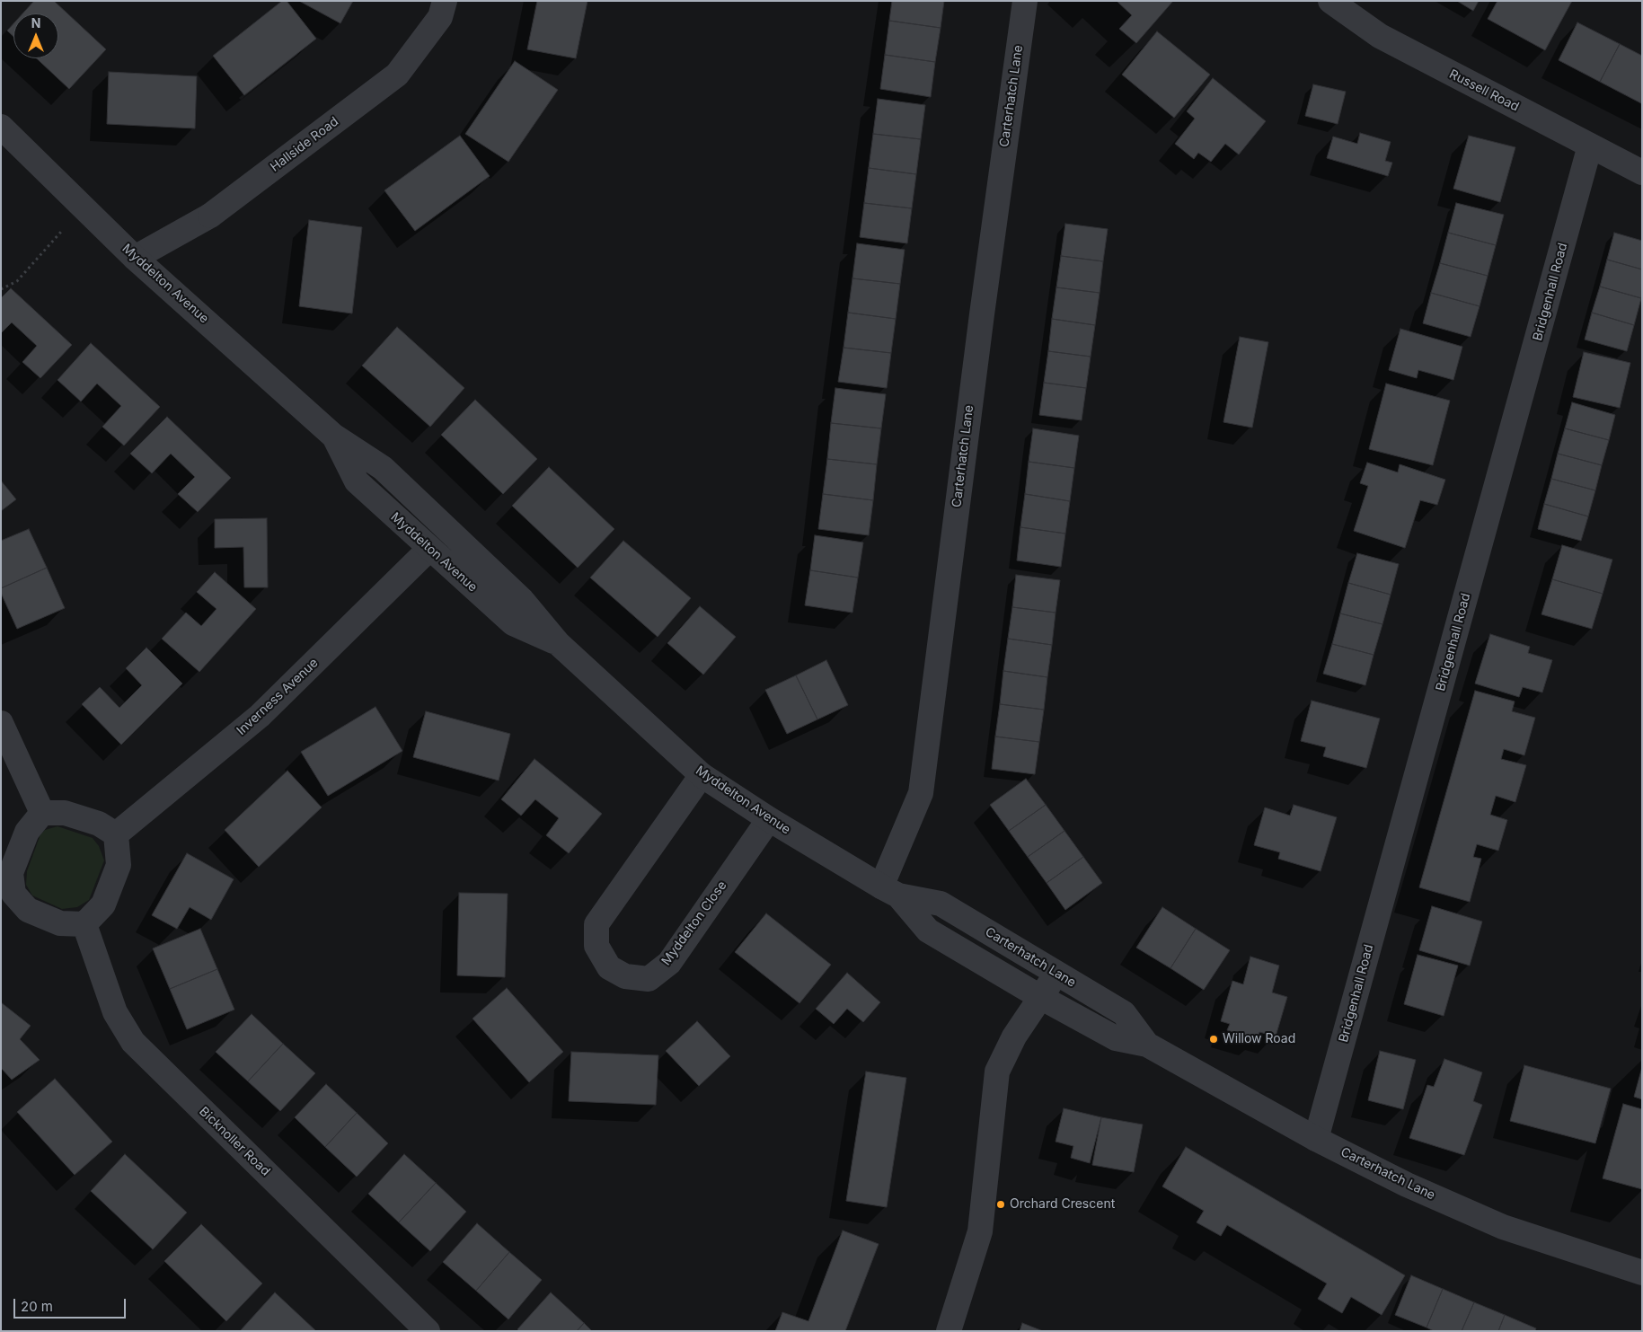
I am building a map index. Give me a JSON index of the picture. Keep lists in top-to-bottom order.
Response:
{
  "streets": {
    "street": [
      "Russell Road",
      "Carterhatch Lane",
      "Hallside Road",
      "Myddelton Avenue",
      "Bridgenhall Road",
      "Inverness Avenue",
      "Myddelton Close",
      "Bicknoller Road"
    ]
  },
  "crossings": [
    ["Russell Road", "Bridgenhall Road"],
    ["Carterhatch Lane", "Myddelton Avenue"],
    ["Carterhatch Lane", "Bridgenhall Road"],
    ["Hallside Road", "Myddelton Avenue"],
    ["Myddelton Avenue", "Inverness Avenue"],
    ["Myddelton Avenue", "Myddelton Close"],
    ["Inverness Avenue", "Bicknoller Road"]
  ],
  "places": ["Willow Road", "Orchard Crescent"],
  "scale_bar": "20 m",
  "north": "top"
}
